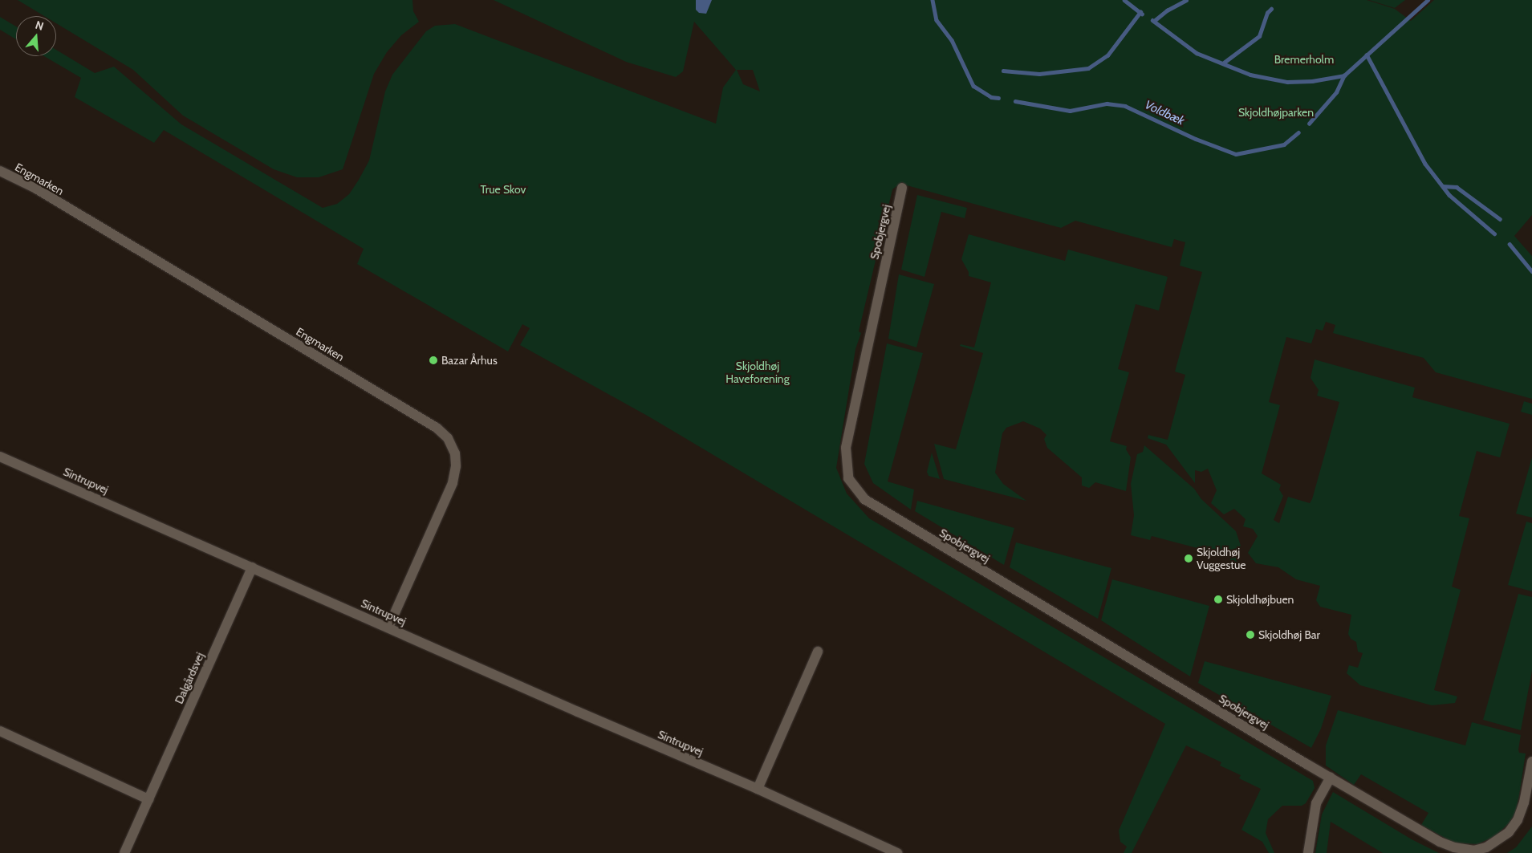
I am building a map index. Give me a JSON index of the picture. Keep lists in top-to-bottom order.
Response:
{
  "streets": {
    "street": [
      "Engmarken",
      "Spobjergvej",
      "Sintrupvej",
      "Dalgårdsvej"
    ]
  },
  "crossings": [
    ["Engmarken", "Sintrupvej"],
    ["Sintrupvej", "Dalgårdsvej"]
  ],
  "water": ["Voldbæk"],
  "parks": [
    "Bremerholm",
    "Skjoldhøjparken",
    "True Skov",
    "Skjoldhøj Haveforening"
  ],
  "places": [
    "Bazar Århus",
    "Skjoldhøj Vuggestue",
    "Skjoldhøjbuen",
    "Skjoldhøj Bar"
  ],
  "north": "top"
}
